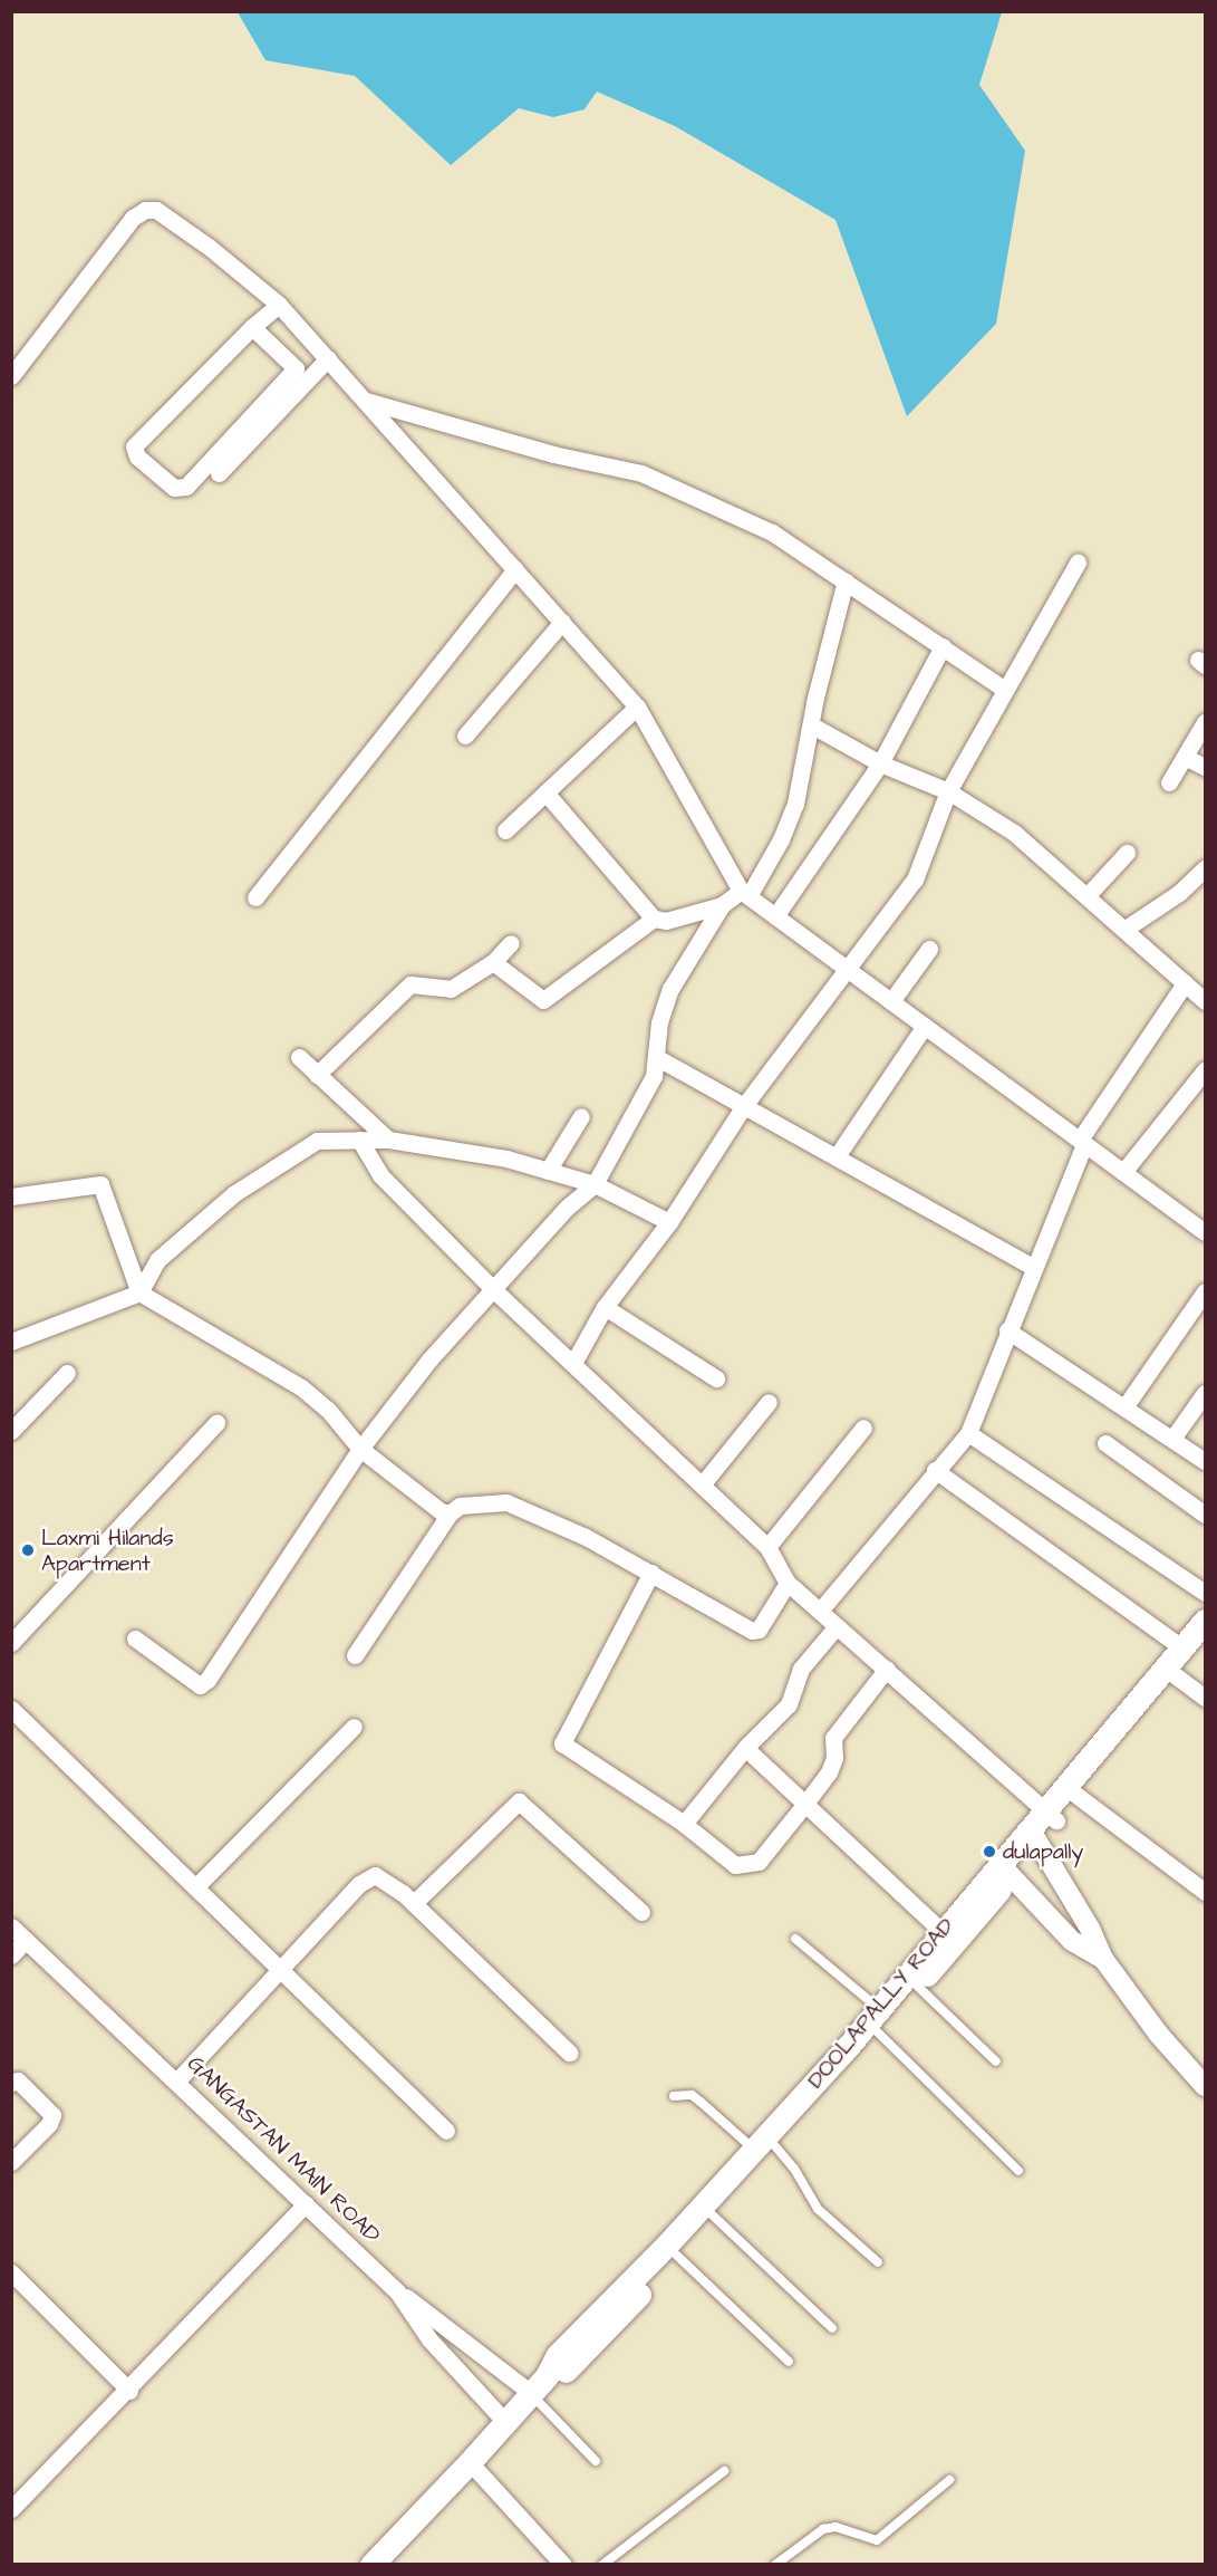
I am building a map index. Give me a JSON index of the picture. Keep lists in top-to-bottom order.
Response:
{
  "streets": {
    "main road": ["DOOLAPALLY ROAD"],
    "street": ["GANGASTAN MAIN ROAD"]
  },
  "crossings": [
    ["DOOLAPALLY ROAD", "GANGASTAN MAIN ROAD"]
  ],
  "places": ["Laxmi Hilands Apartment", "dulapally"]
}
